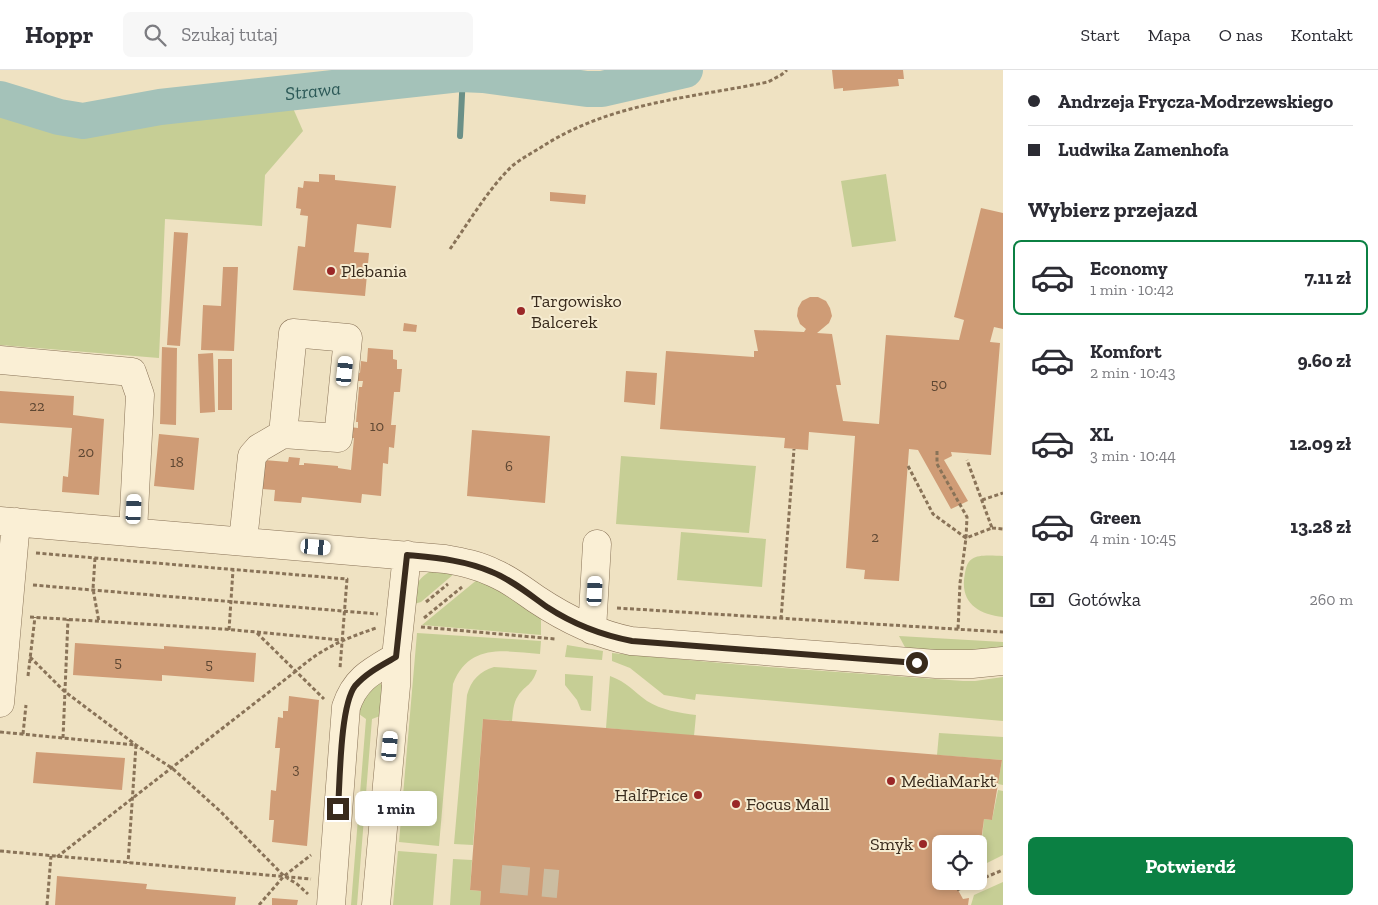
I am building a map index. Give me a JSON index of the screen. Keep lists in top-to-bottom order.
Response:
{
  "water": ["Strawa"],
  "places": [
    "Plebania",
    "Targowisko Balcerek",
    "MediaMarkt",
    "HalfPrice",
    "Focus Mall",
    "Smyk"
  ],
  "house_numbers": [
    "50",
    "22",
    "10",
    "20",
    "18",
    "6",
    "2",
    "5",
    "5",
    "3"
  ],
  "page": {
    "header": "Hoppr",
    "search": "Szukaj tutaj",
    "nav": [
      "Start",
      "Mapa",
      "O nas",
      "Kontakt"
    ],
    "banner": ["Andrzeja Frycza-Modrzewskiego", "Ludwika Zamenhofa"],
    "heading": "Wybierz przejazd",
    "list": [
      {
        "name": "Economy",
        "note": "1 min · 10:42",
        "value": "7.11 zł"
      },
      {
        "name": "Komfort",
        "note": "2 min · 10:43",
        "value": "9.60 zł"
      },
      {
        "name": "XL",
        "note": "3 min · 10:44",
        "value": "12.09 zł"
      },
      {
        "name": "Green",
        "note": "4 min · 10:45",
        "value": "13.28 zł"
      }
    ],
    "pay": ["Gotówka", "260 m"],
    "bubble": "1 min",
    "buttons": "Potwierdź"
  }
}
